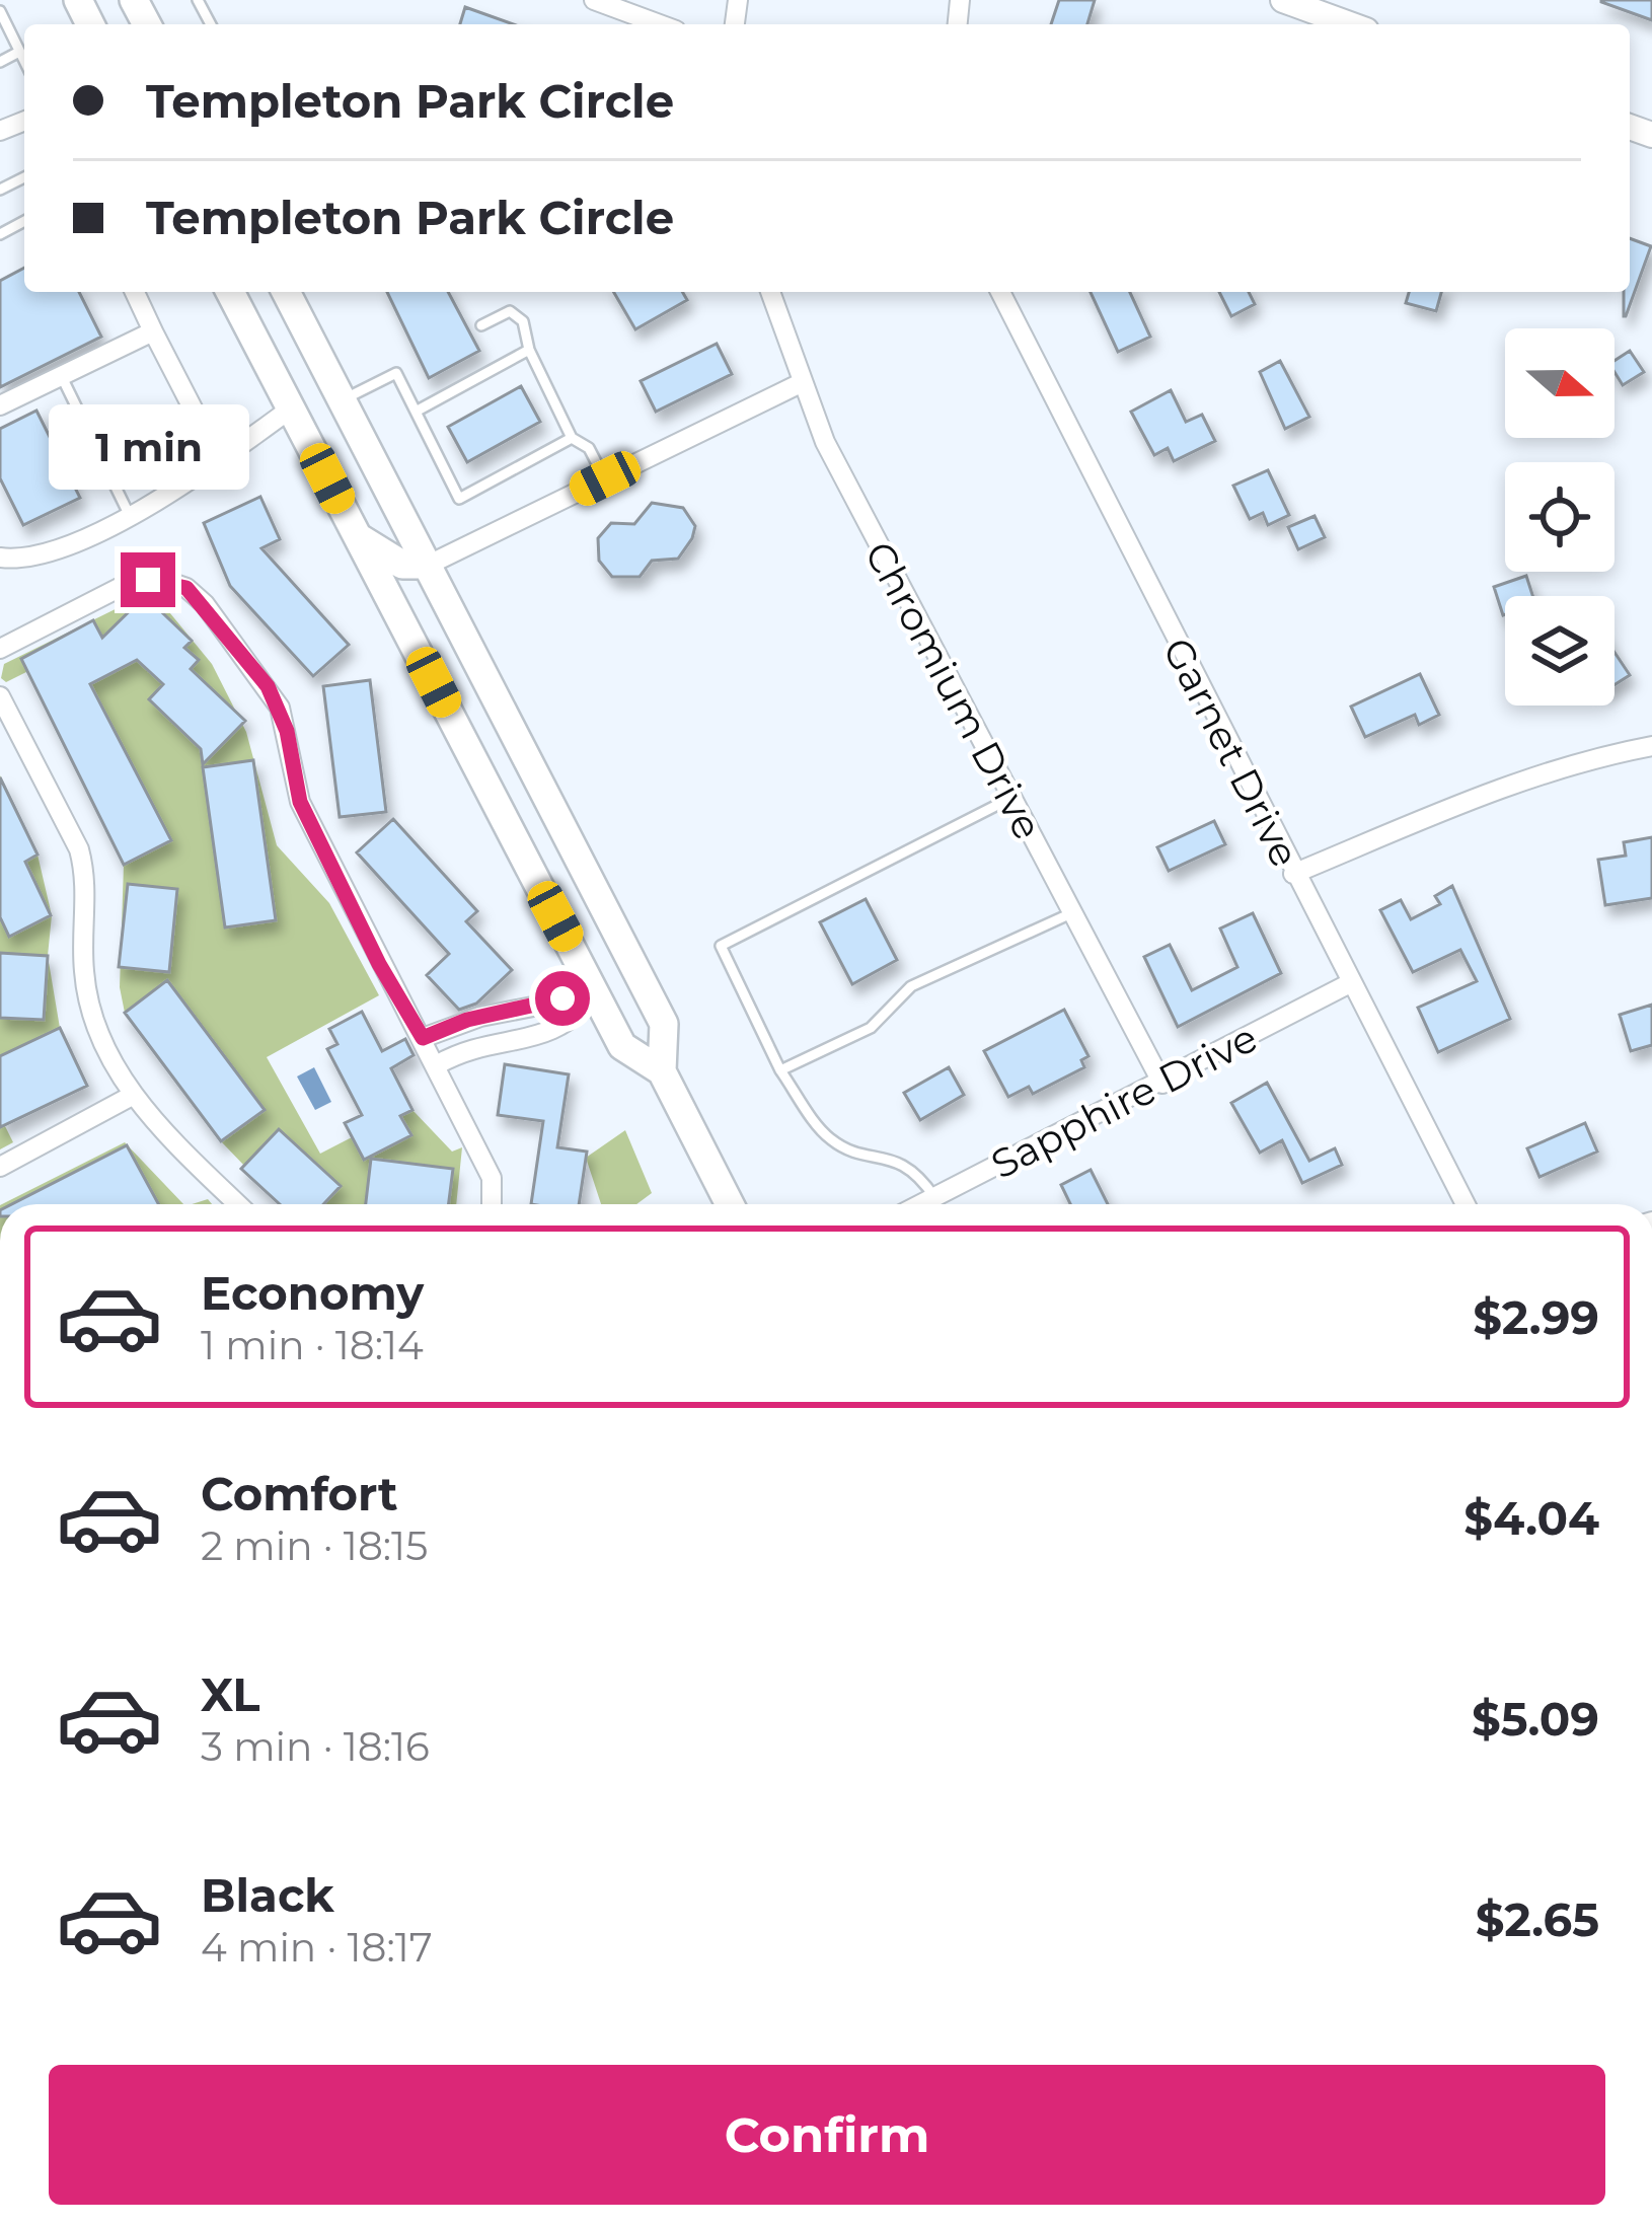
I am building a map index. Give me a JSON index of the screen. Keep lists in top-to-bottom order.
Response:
{
  "streets": {
    "street": ["Chromium Drive", "Garnet Drive", "Sapphire Drive"]
  },
  "crossings": [
    ["Chromium Drive", "Sapphire Drive"],
    ["Garnet Drive", "Sapphire Drive"]
  ],
  "north": "right",
  "page": {
    "banner": ["Templeton Park Circle", "Templeton Park Circle"],
    "bubble": "1 min",
    "list": [
      {
        "name": "Economy",
        "note": "1 min · 18:14",
        "value": "$2.99"
      },
      {
        "name": "Comfort",
        "note": "2 min · 18:15",
        "value": "$4.04"
      },
      {
        "name": "XL",
        "note": "3 min · 18:16",
        "value": "$5.09"
      },
      {
        "name": "Black",
        "note": "4 min · 18:17",
        "value": "$2.65"
      }
    ],
    "buttons": "Confirm"
  }
}
